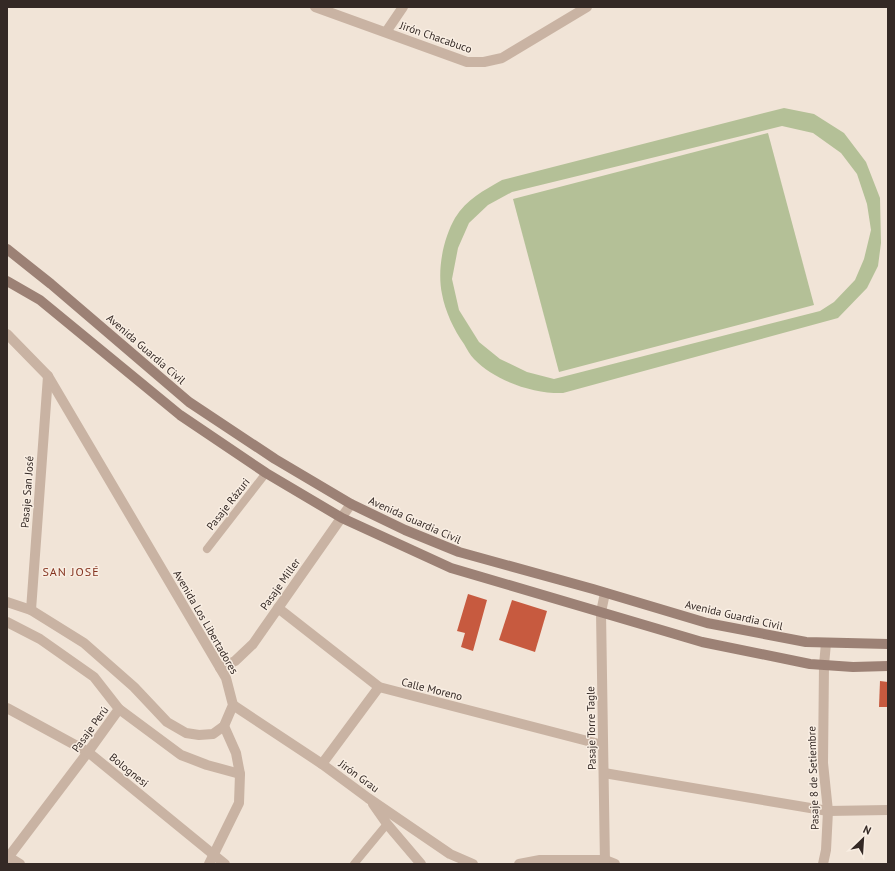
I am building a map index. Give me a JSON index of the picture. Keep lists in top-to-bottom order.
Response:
{
  "streets": {
    "street": [
      "Jirón Chacabuco",
      "Avenida Guardia Civil",
      "Pasaje San José",
      "Pasaje Miller",
      "Avenida Los Libertadores",
      "Calle Moreno",
      "Pasaje Torre Tagle",
      "Pasaje Perú",
      "Bolognesi",
      "Jirón Grau",
      "Pasaje 8 de Setiembre"
    ],
    "lane": ["Pasaje Rázuri"]
  },
  "crossings": [
    ["Avenida Guardia Civil", "Pasaje Miller"],
    ["Avenida Guardia Civil", "Pasaje Torre Tagle"],
    ["Avenida Guardia Civil", "Pasaje 8 de Setiembre"],
    ["Pasaje San José", "Avenida Los Libertadores"],
    ["Pasaje Miller", "Avenida Los Libertadores"],
    ["Pasaje Miller", "Calle Moreno"],
    ["Avenida Los Libertadores", "Jirón Grau"],
    ["Calle Moreno", "Pasaje Torre Tagle"],
    ["Pasaje Perú", "Bolognesi"]
  ],
  "districts": ["SAN JOSÉ"],
  "north": "top right"
}
